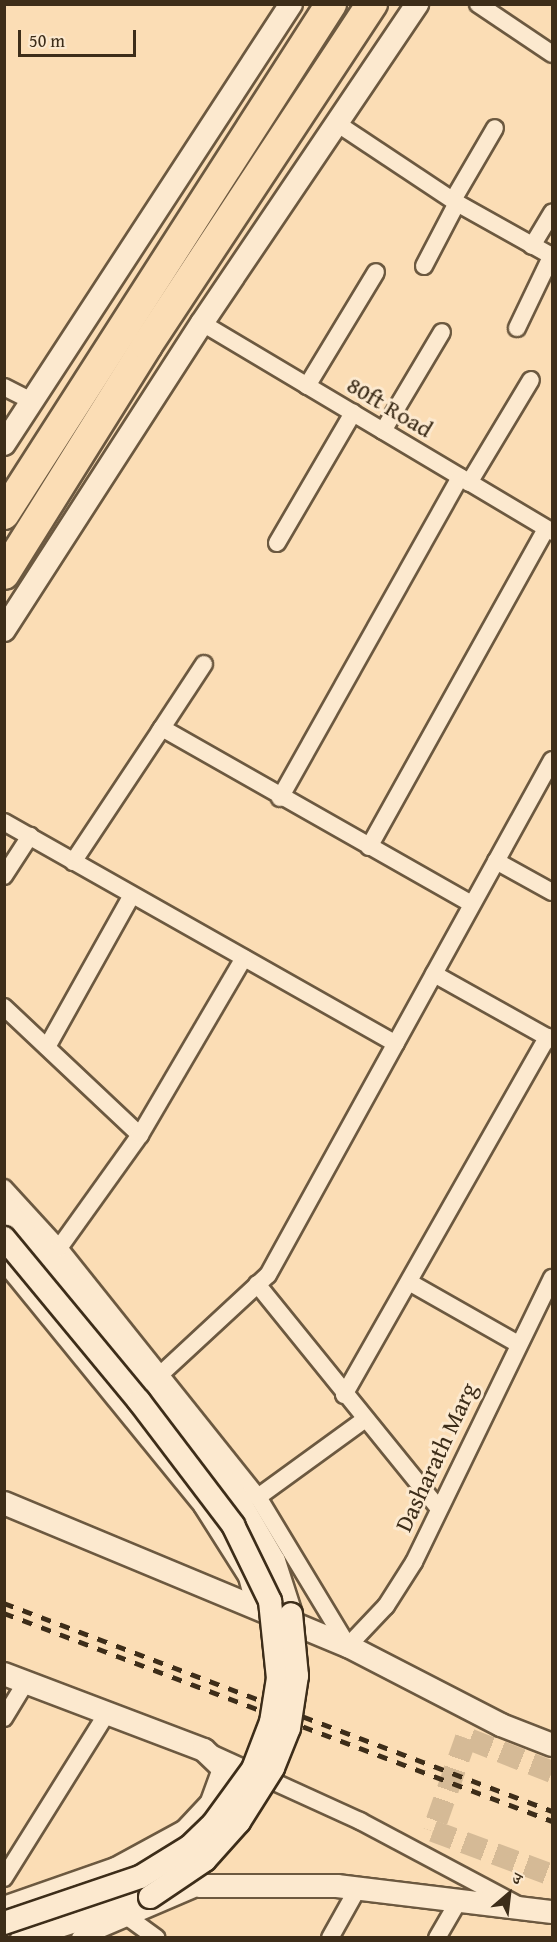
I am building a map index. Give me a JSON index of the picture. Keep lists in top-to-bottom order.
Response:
{
  "streets": {
    "street": ["80ft Road", "Dasharath Marg"]
  },
  "scale_bar": "50 m",
  "north": "top right"
}
